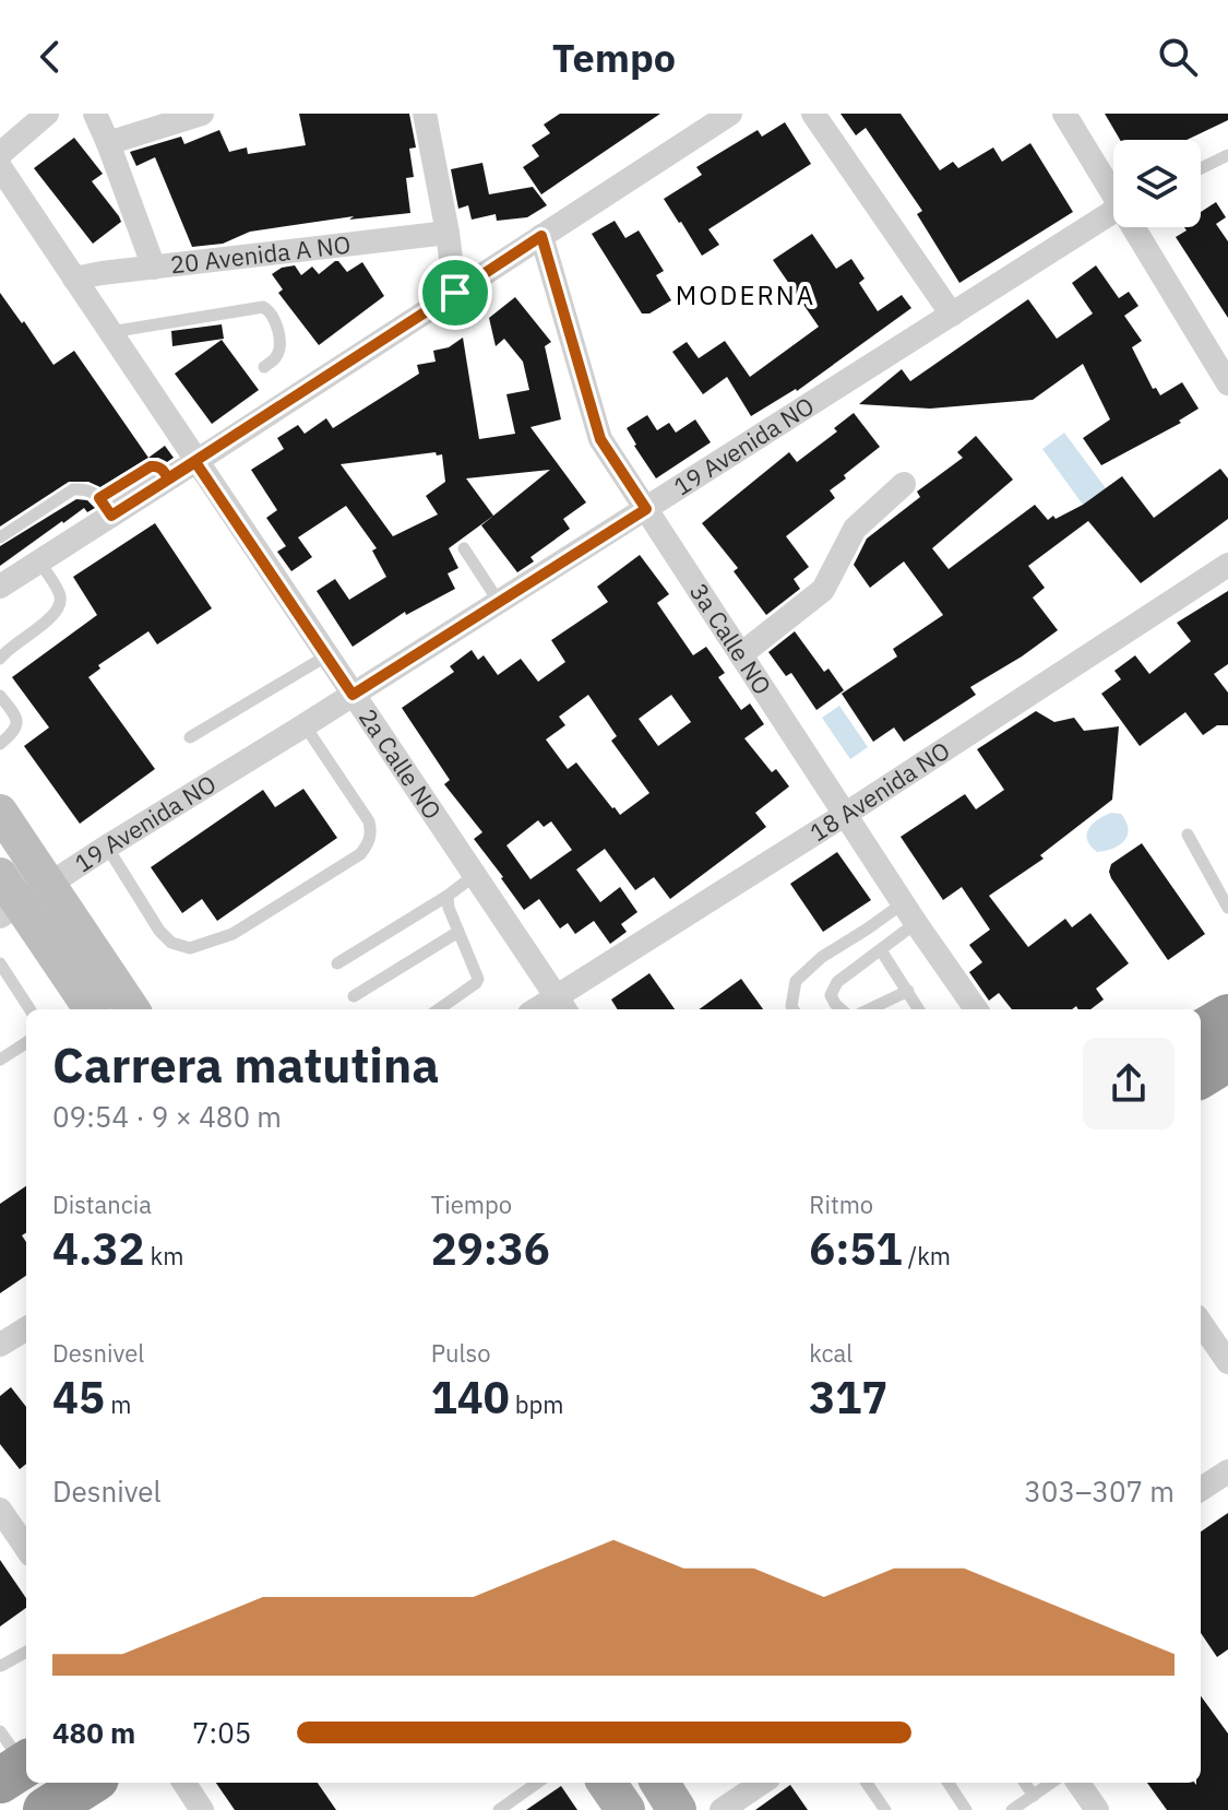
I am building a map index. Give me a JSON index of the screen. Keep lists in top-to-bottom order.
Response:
{
  "streets": {
    "street": [
      "20 Avenida A NO",
      "19 Avenida NO",
      "3a Calle NO",
      "2a Calle NO",
      "18 Avenida NO"
    ]
  },
  "crossings": [
    ["20 Avenida A NO", "2a Calle NO"],
    ["19 Avenida NO", "3a Calle NO"],
    ["19 Avenida NO", "2a Calle NO"],
    ["3a Calle NO", "18 Avenida NO"],
    ["2a Calle NO", "18 Avenida NO"]
  ],
  "districts": ["MODERNA"],
  "page": {
    "header": "Tempo",
    "heading": ["Carrera matutina", "09:54 · 9 × 480 m"],
    "stats": [
      ["Distancia", "4.32 km"],
      ["Tiempo", "29:36"],
      ["Ritmo", "6:51 /km"],
      ["Desnivel", "45 m"],
      ["Pulso", "140 bpm"],
      ["kcal", "317"]
    ],
    "chart": ["Desnivel", "303–307 m"],
    "list": [
      {
        "name": "480 m",
        "note": "7:05"
      }
    ]
  }
}
